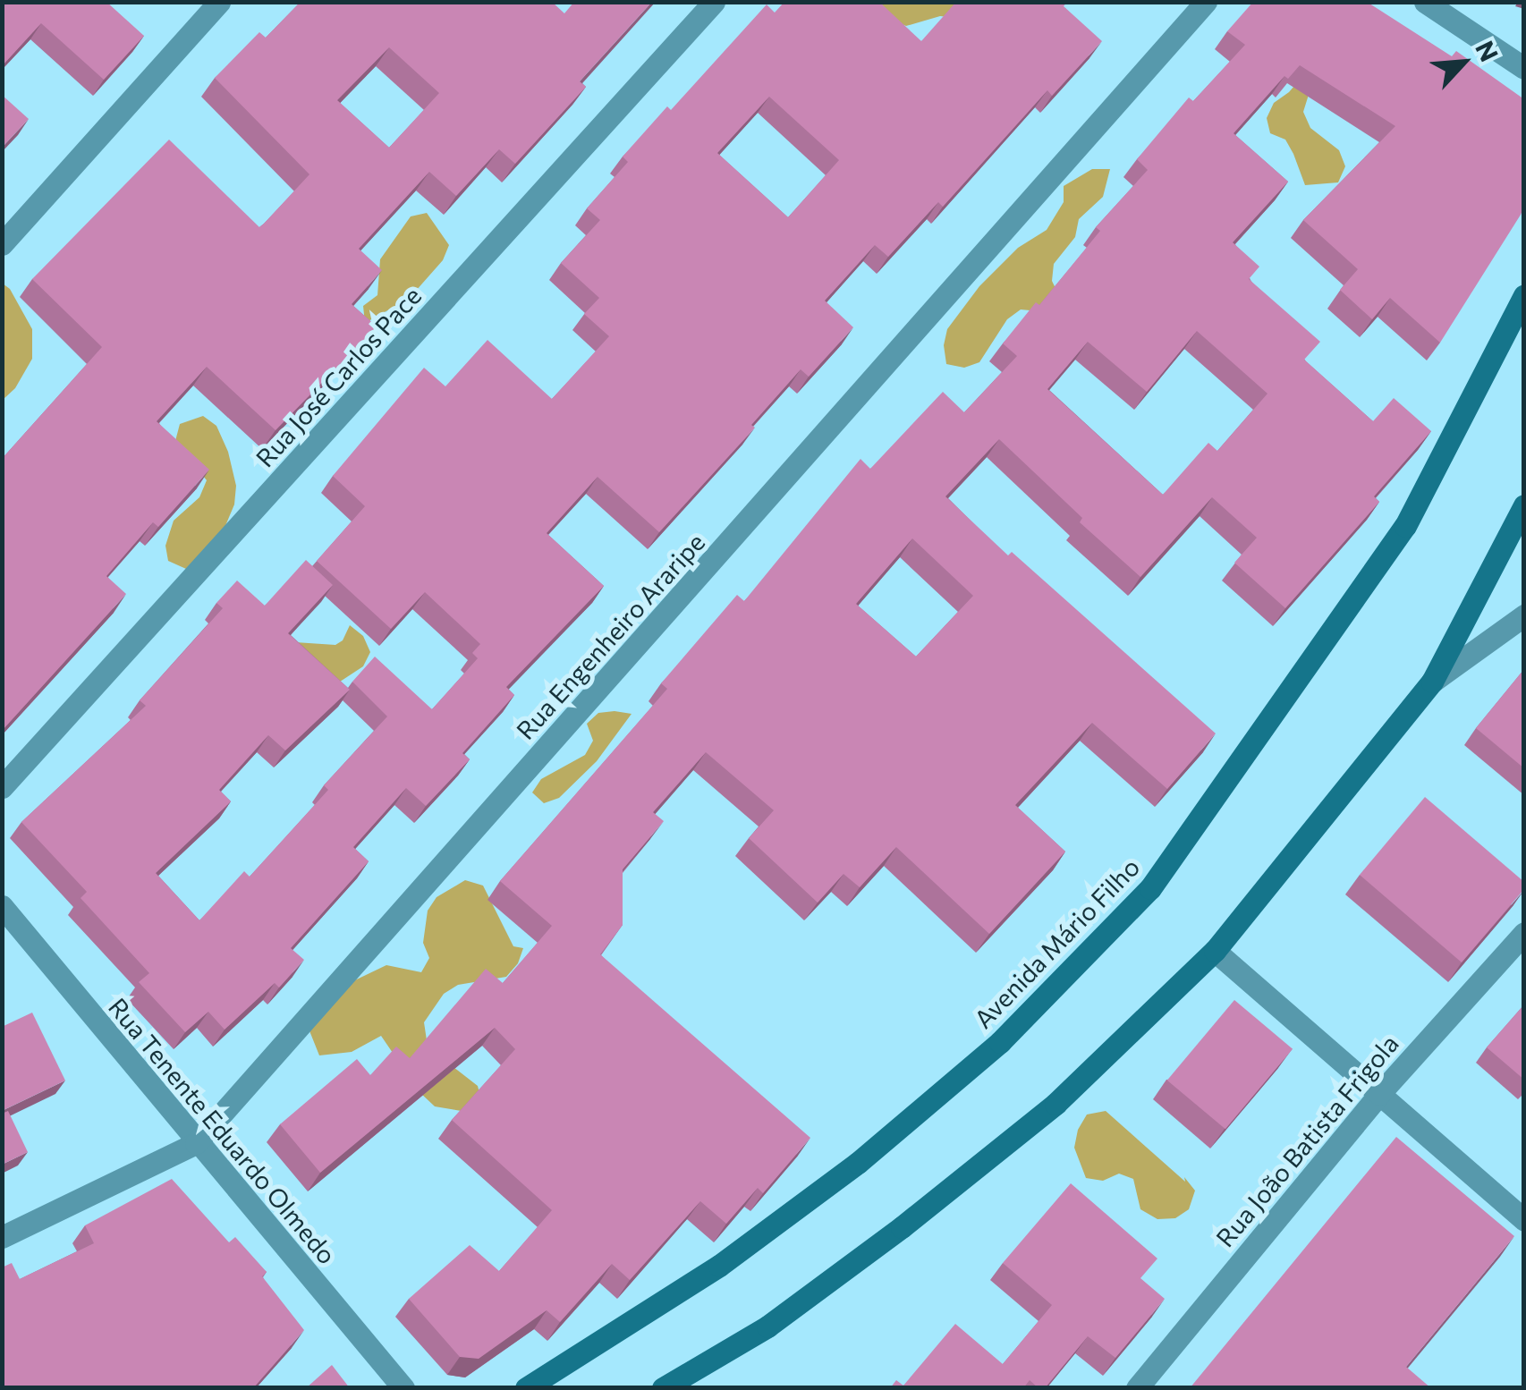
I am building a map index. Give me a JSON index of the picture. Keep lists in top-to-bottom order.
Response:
{
  "streets": {
    "main road": ["Avenida Mário Filho"],
    "street": [
      "Rua José Carlos Pace",
      "Rua Engenheiro Araripe",
      "Rua Tenente Eduardo Olmedo",
      "Rua João Batista Frigola"
    ]
  },
  "crossings": [
    ["Rua Engenheiro Araripe", "Rua Tenente Eduardo Olmedo"]
  ],
  "north": "top right"
}
